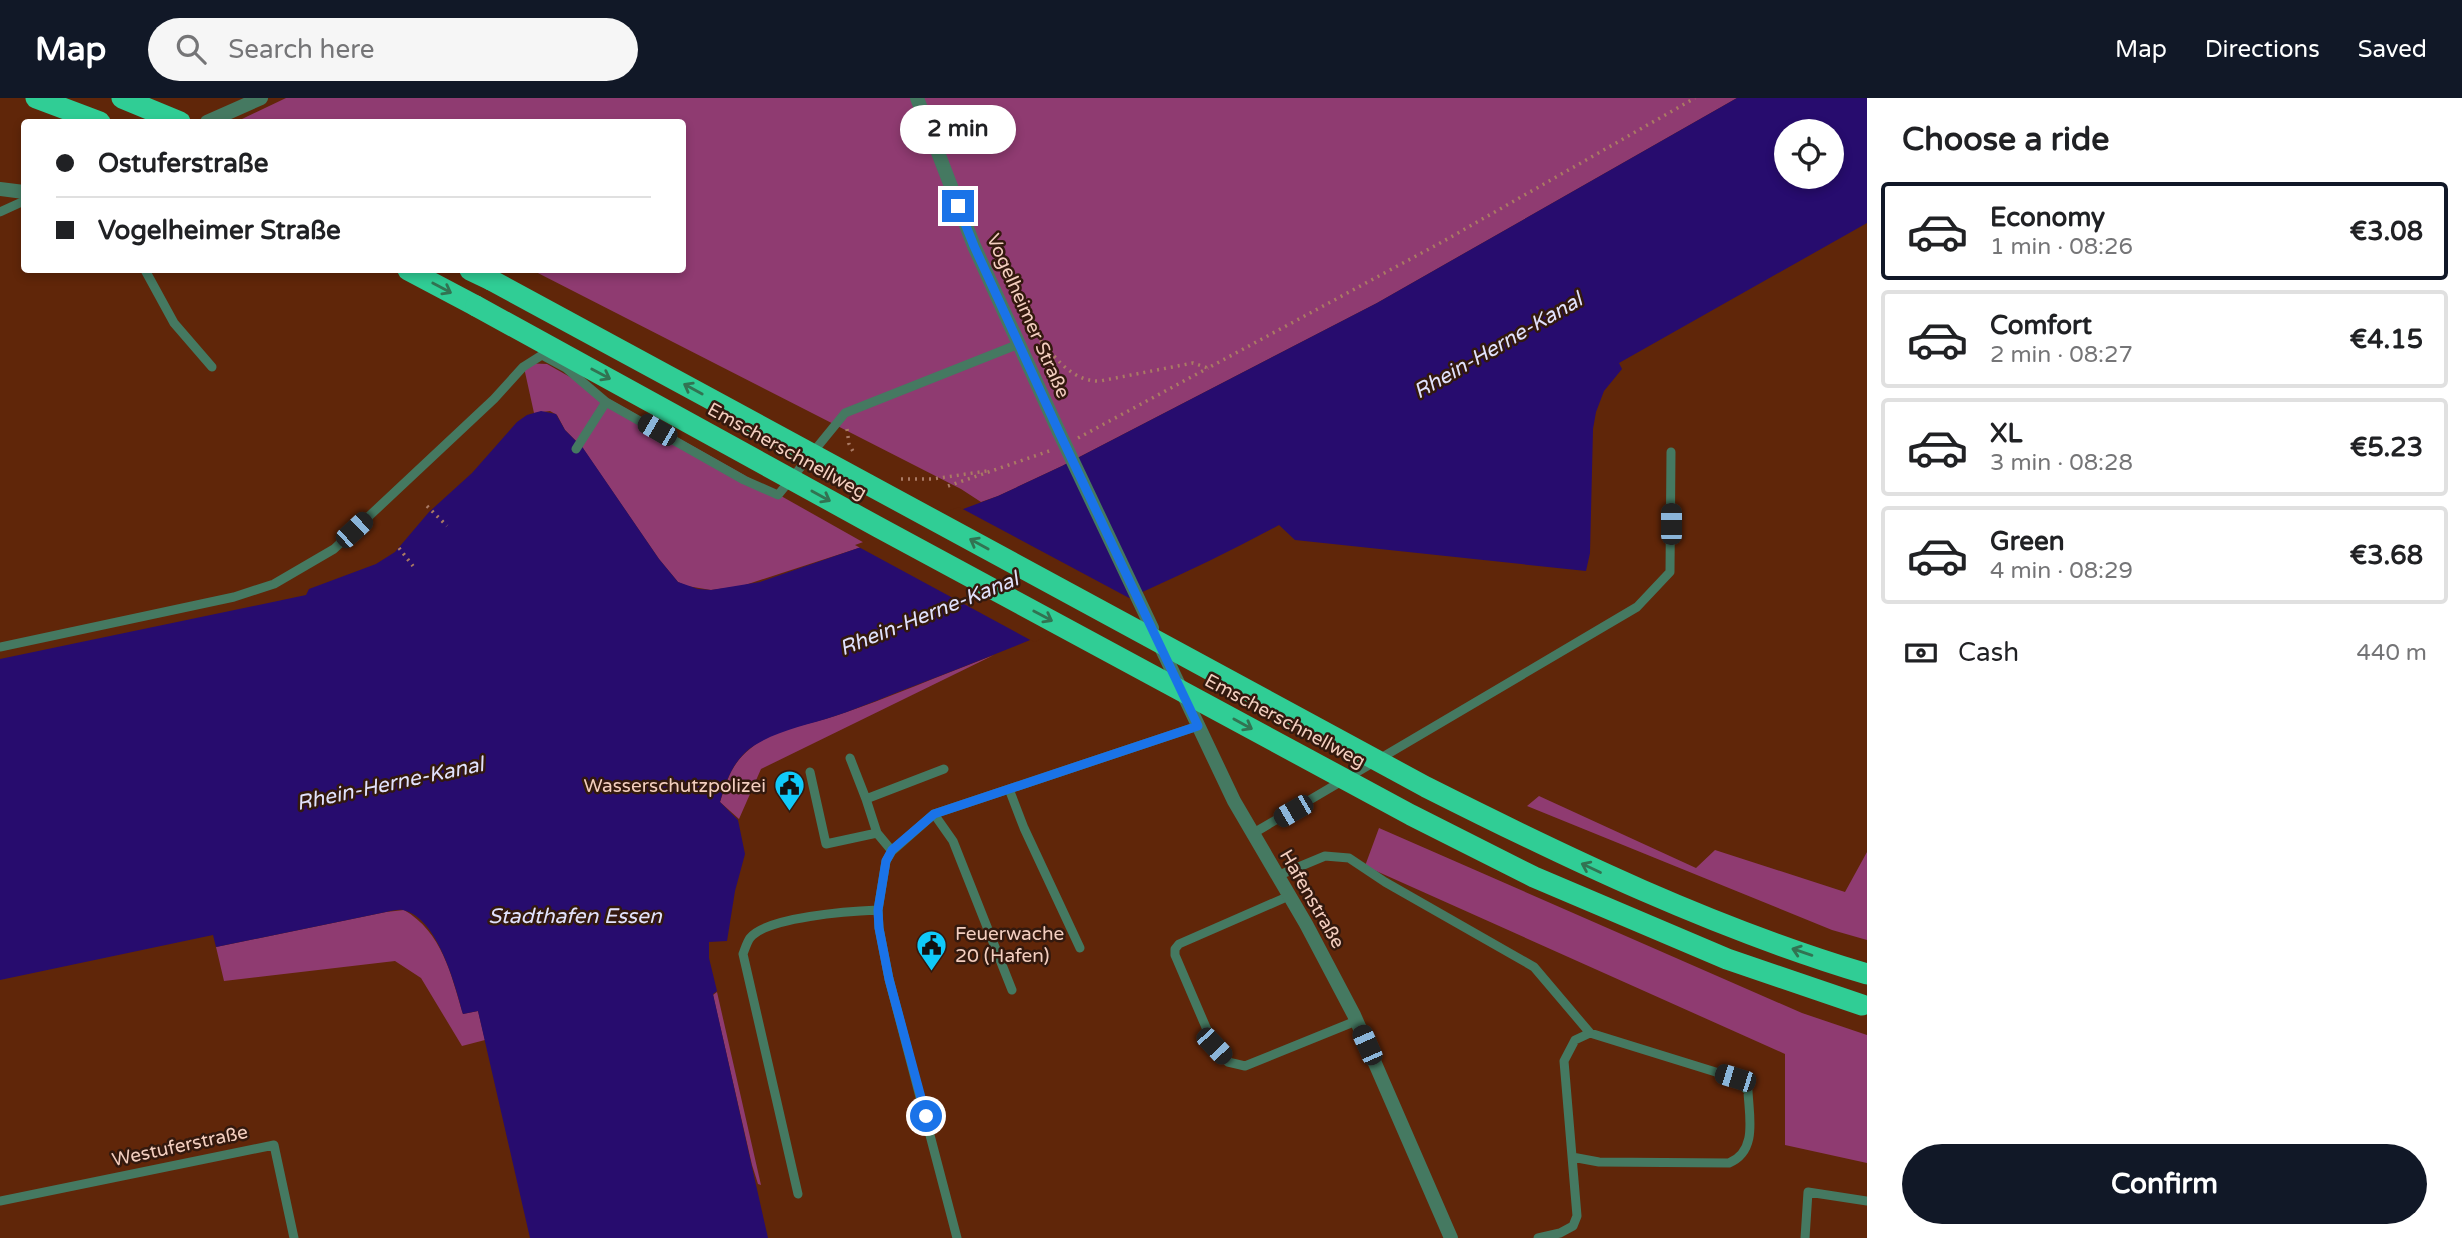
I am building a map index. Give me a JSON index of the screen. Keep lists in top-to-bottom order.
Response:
{
  "streets": {
    "highway": ["Emscherschnellweg"],
    "street": ["Vogelheimer Straße", "Hafenstraße"],
    "lane": ["Westuferstraße"]
  },
  "crossings": [
    ["Vogelheimer Straße", "Hafenstraße"]
  ],
  "water": ["Rhein-Herne-Kanal", "Stadthafen Essen"],
  "places": {
    "public building": ["Wasserschutzpolizei", "Feuerwache 20 (Hafen)"]
  },
  "page": {
    "header": "Map",
    "search": "Search here",
    "nav": ["Map", "Directions", "Saved"],
    "heading": "Choose a ride",
    "bubble": "2 min",
    "banner": ["Ostuferstraße", "Vogelheimer Straße"],
    "list": [
      {
        "name": "Economy",
        "note": "1 min · 08:26",
        "value": "€3.08"
      },
      {
        "name": "Comfort",
        "note": "2 min · 08:27",
        "value": "€4.15"
      },
      {
        "name": "XL",
        "note": "3 min · 08:28",
        "value": "€5.23"
      },
      {
        "name": "Green",
        "note": "4 min · 08:29",
        "value": "€3.68"
      }
    ],
    "pay": ["Cash", "440 m"],
    "buttons": "Confirm"
  }
}
